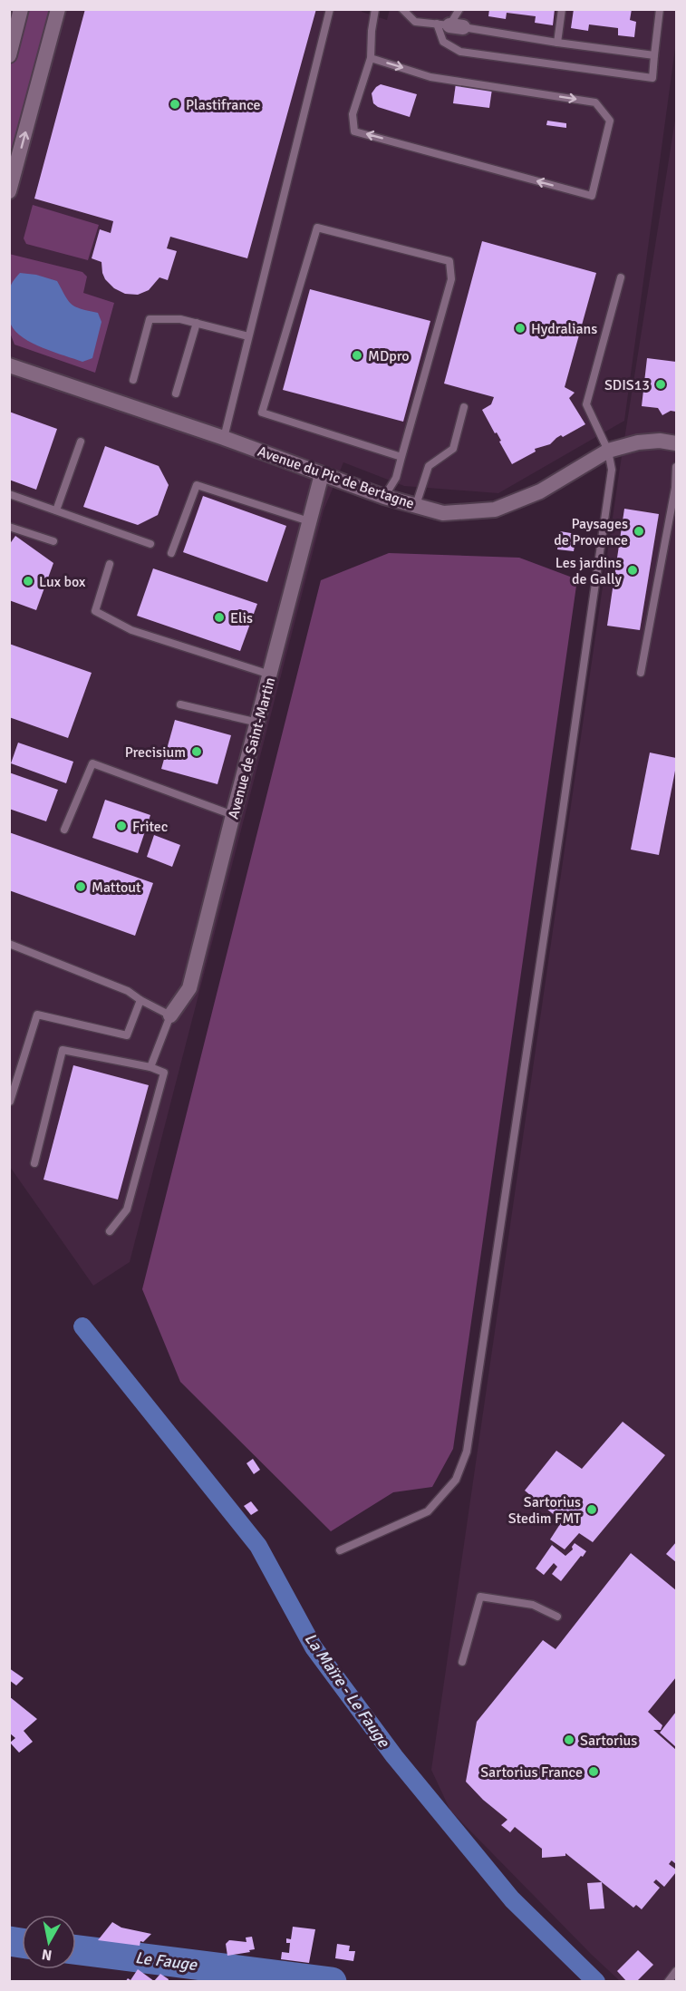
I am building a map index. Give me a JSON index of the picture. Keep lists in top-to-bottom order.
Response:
{
  "streets": {
    "street": ["Avenue du Pic de Bertagne", "Avenue de Saint-Martin"]
  },
  "crossings": [
    ["Avenue du Pic de Bertagne", "Avenue de Saint-Martin"]
  ],
  "water": ["La Maïre - Le Fauge", "Le Fauge"],
  "places": [
    "Plastifrance",
    "Hydralians",
    "MDpro",
    "SDIS13",
    "Paysages de Provence",
    "Les jardins de Gally",
    "Lux box",
    "Elis",
    "Precisium",
    "Fritec",
    "Mattout",
    "Sartorius Stedim FMT",
    "Sartorius",
    "Sartorius France"
  ],
  "north": "bottom"
}
